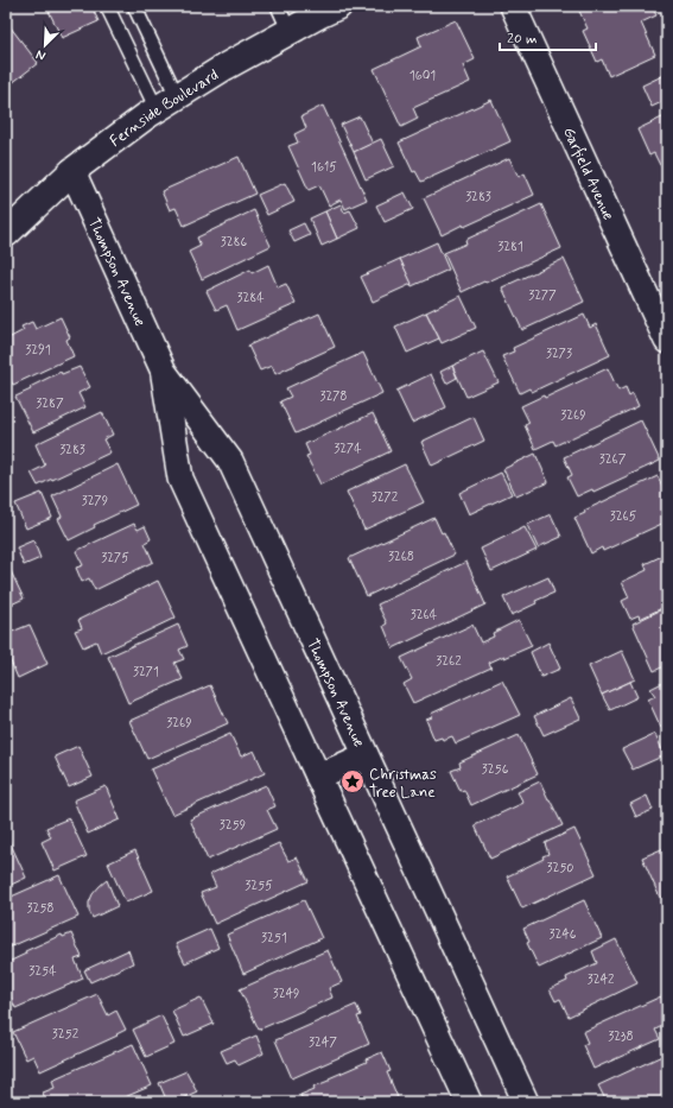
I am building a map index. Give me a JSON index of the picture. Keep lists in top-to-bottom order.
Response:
{
  "streets": {
    "main road": ["Fernside Boulevard"],
    "street": ["Garfield Avenue", "Thompson Avenue"]
  },
  "crossings": [
    ["Fernside Boulevard", "Thompson Avenue"]
  ],
  "places": {
    "place": ["Christmas Tree Lane"]
  },
  "house_numbers": [
    "1601",
    "1615",
    "3283",
    "3286",
    "3281",
    "3277",
    "3284",
    "3291",
    "3273",
    "3278",
    "3287",
    "3269",
    "3274",
    "3283",
    "3267",
    "3272",
    "3279",
    "3265",
    "3268",
    "3275",
    "3264",
    "3262",
    "3271",
    "3269",
    "3256",
    "3259",
    "3250",
    "3255",
    "3258",
    "3246",
    "3251",
    "3254",
    "3242",
    "3249",
    "3252",
    "3238",
    "3247"
  ],
  "scale_bar": "20 m",
  "north": "bottom left"
}
